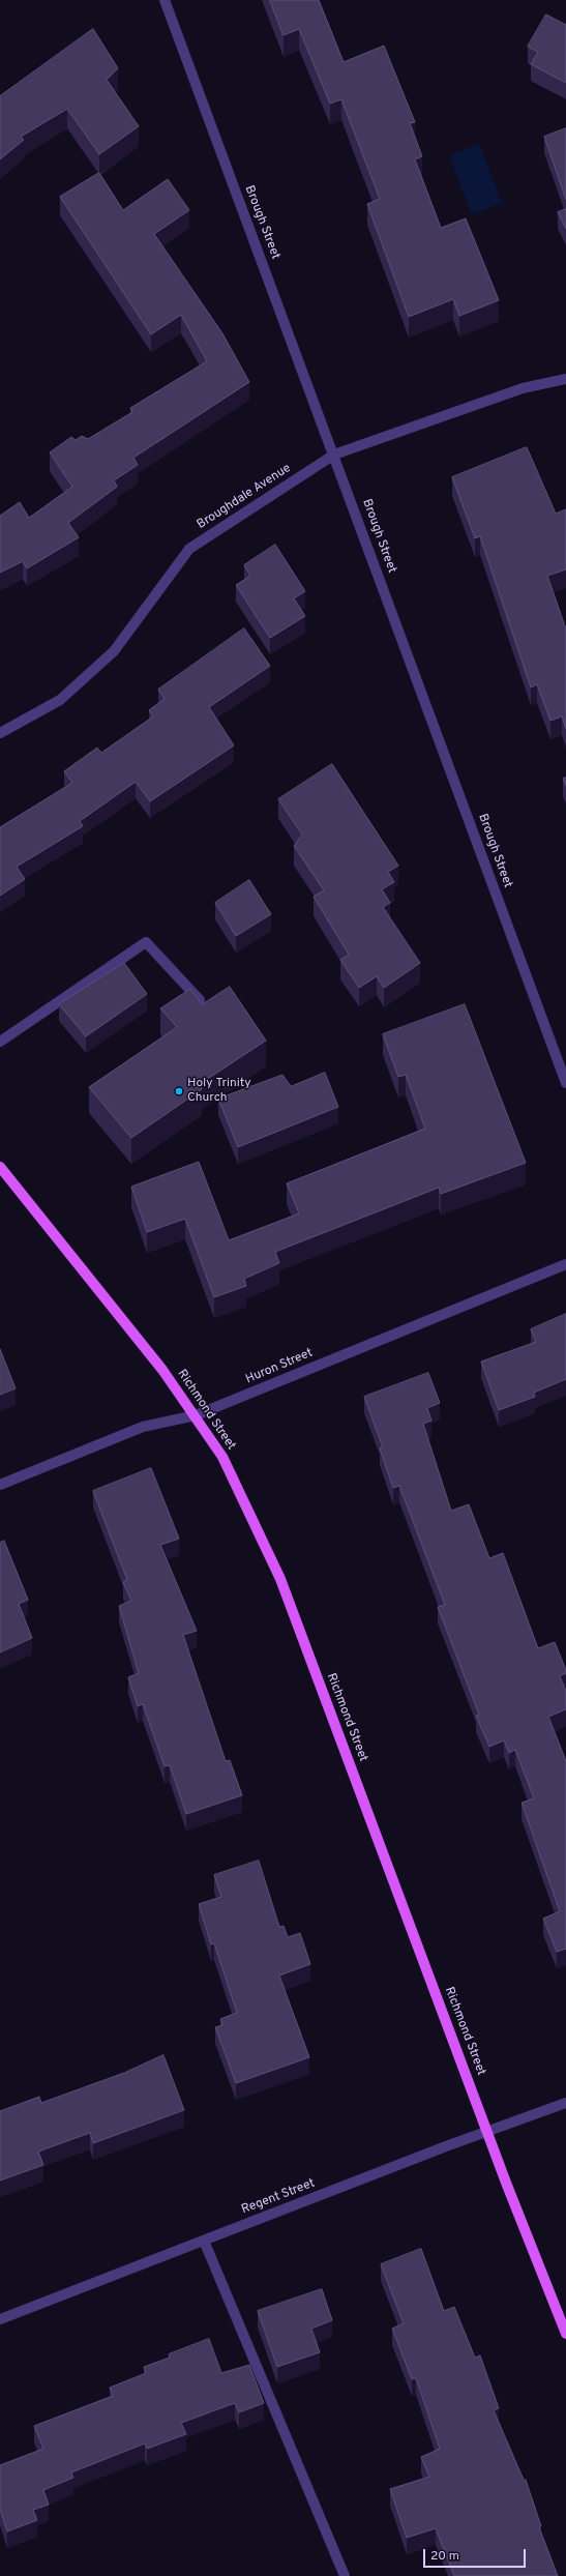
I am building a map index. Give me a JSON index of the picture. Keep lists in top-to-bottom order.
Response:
{
  "streets": {
    "main road": ["Richmond Street"],
    "street": [
      "Brough Street",
      "Broughdale Avenue",
      "Huron Street",
      "Regent Street"
    ]
  },
  "crossings": [
    ["Brough Street", "Broughdale Avenue"],
    ["Huron Street", "Richmond Street"],
    ["Richmond Street", "Regent Street"]
  ],
  "places": ["Holy Trinity Church"],
  "scale_bar": "20 m"
}
